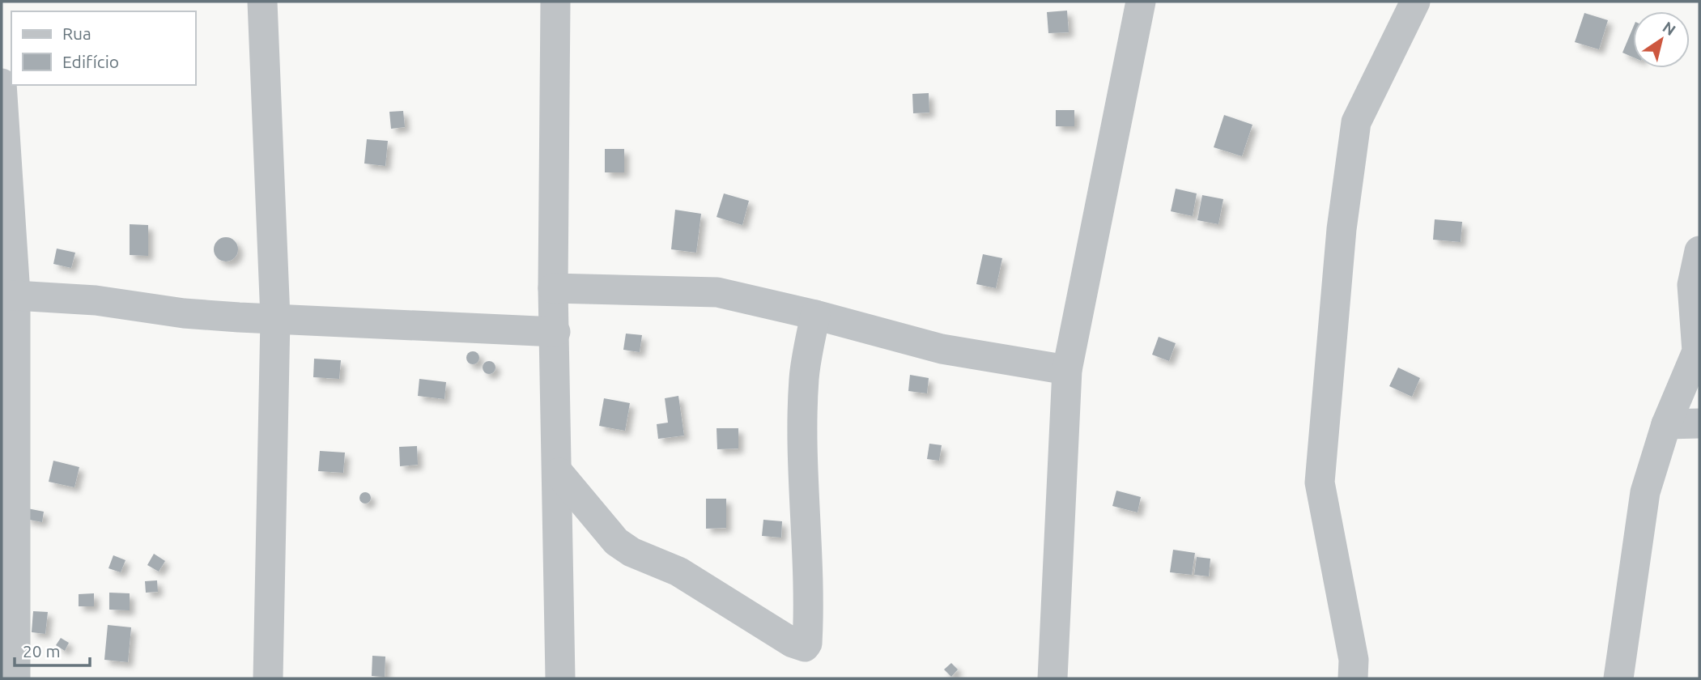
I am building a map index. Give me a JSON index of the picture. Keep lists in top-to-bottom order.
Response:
{
  "legend": ["Rua", "Edifício"],
  "scale_bar": "20 m",
  "north": "top right"
}
